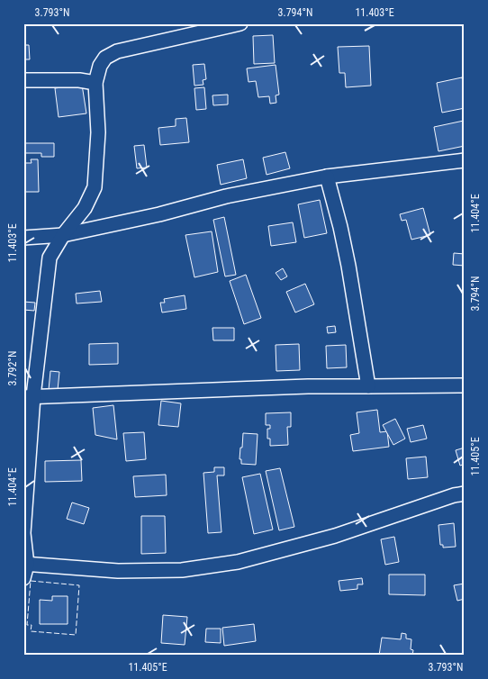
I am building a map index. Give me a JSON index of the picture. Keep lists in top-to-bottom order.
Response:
{
  "coordinates": [
    "3.793°N",
    "3.794°N",
    "11.403°E",
    "11.404°E",
    "3.792°N",
    "11.405°E"
  ]
}
